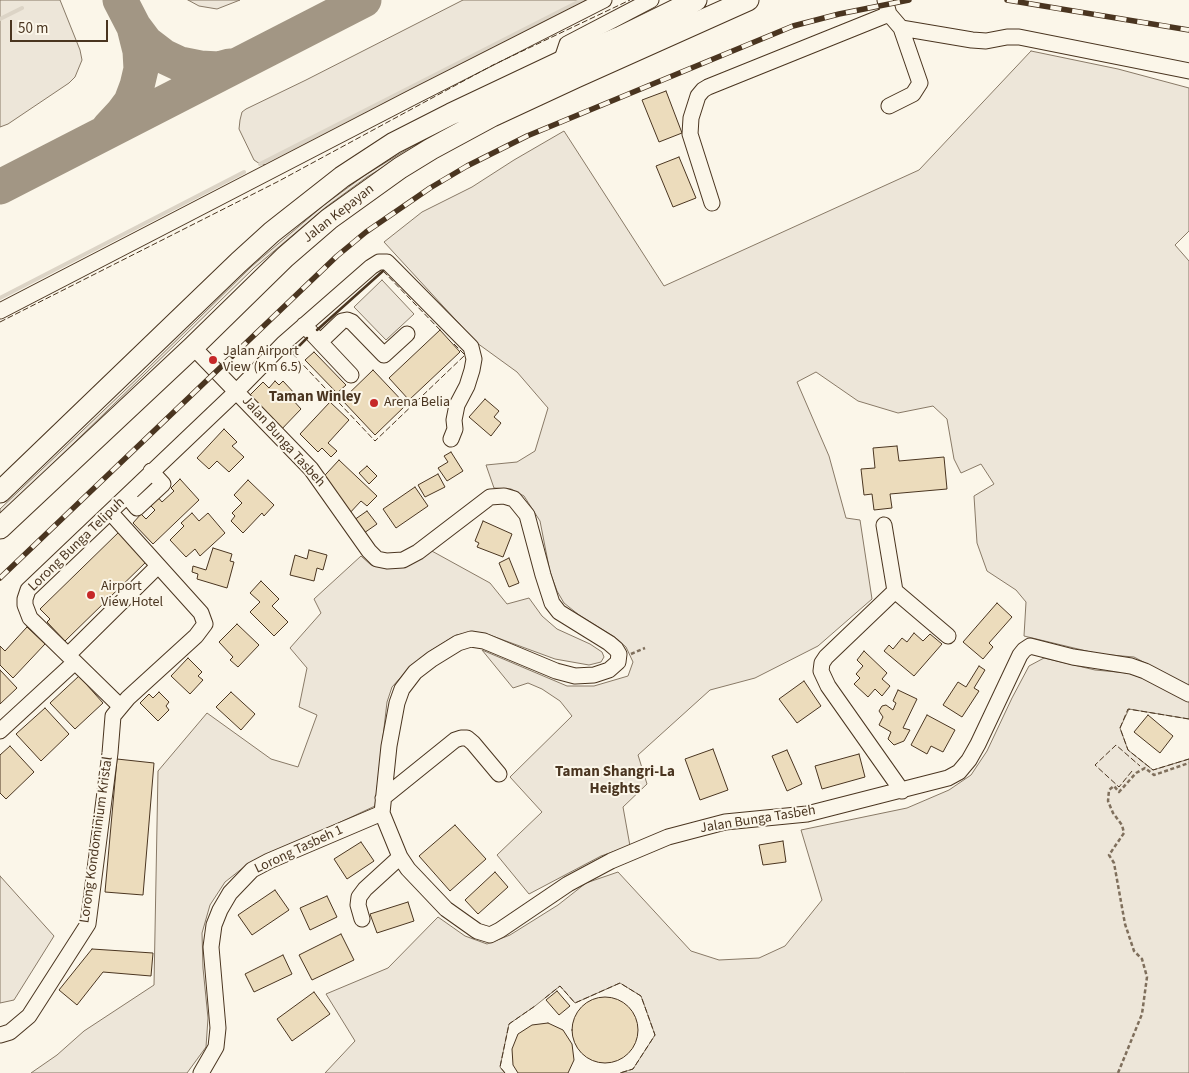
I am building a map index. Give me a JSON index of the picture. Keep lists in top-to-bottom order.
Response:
{
  "streets": {
    "highway": ["Jalan Kepayan"],
    "street": [
      "Jalan Bunga Tasbeh",
      "Lorong Bunga Telipuh",
      "Lorong Kondominium Kristal",
      "Lorong Tasbeh 1"
    ]
  },
  "crossings": [
    ["Jalan Kepayan", "Jalan Bunga Tasbeh"],
    ["Jalan Bunga Tasbeh", "Lorong Bunga Telipuh"],
    ["Jalan Bunga Tasbeh", "Lorong Tasbeh 1"],
    ["Lorong Bunga Telipuh", "Lorong Kondominium Kristal"]
  ],
  "districts": ["Taman Winley", "Taman Shangri-La Heights"],
  "places": ["Jalan Airport View (Km 6.5)", "Arena Belia", "Airport View Hotel"],
  "scale_bar": "50 m"
}
